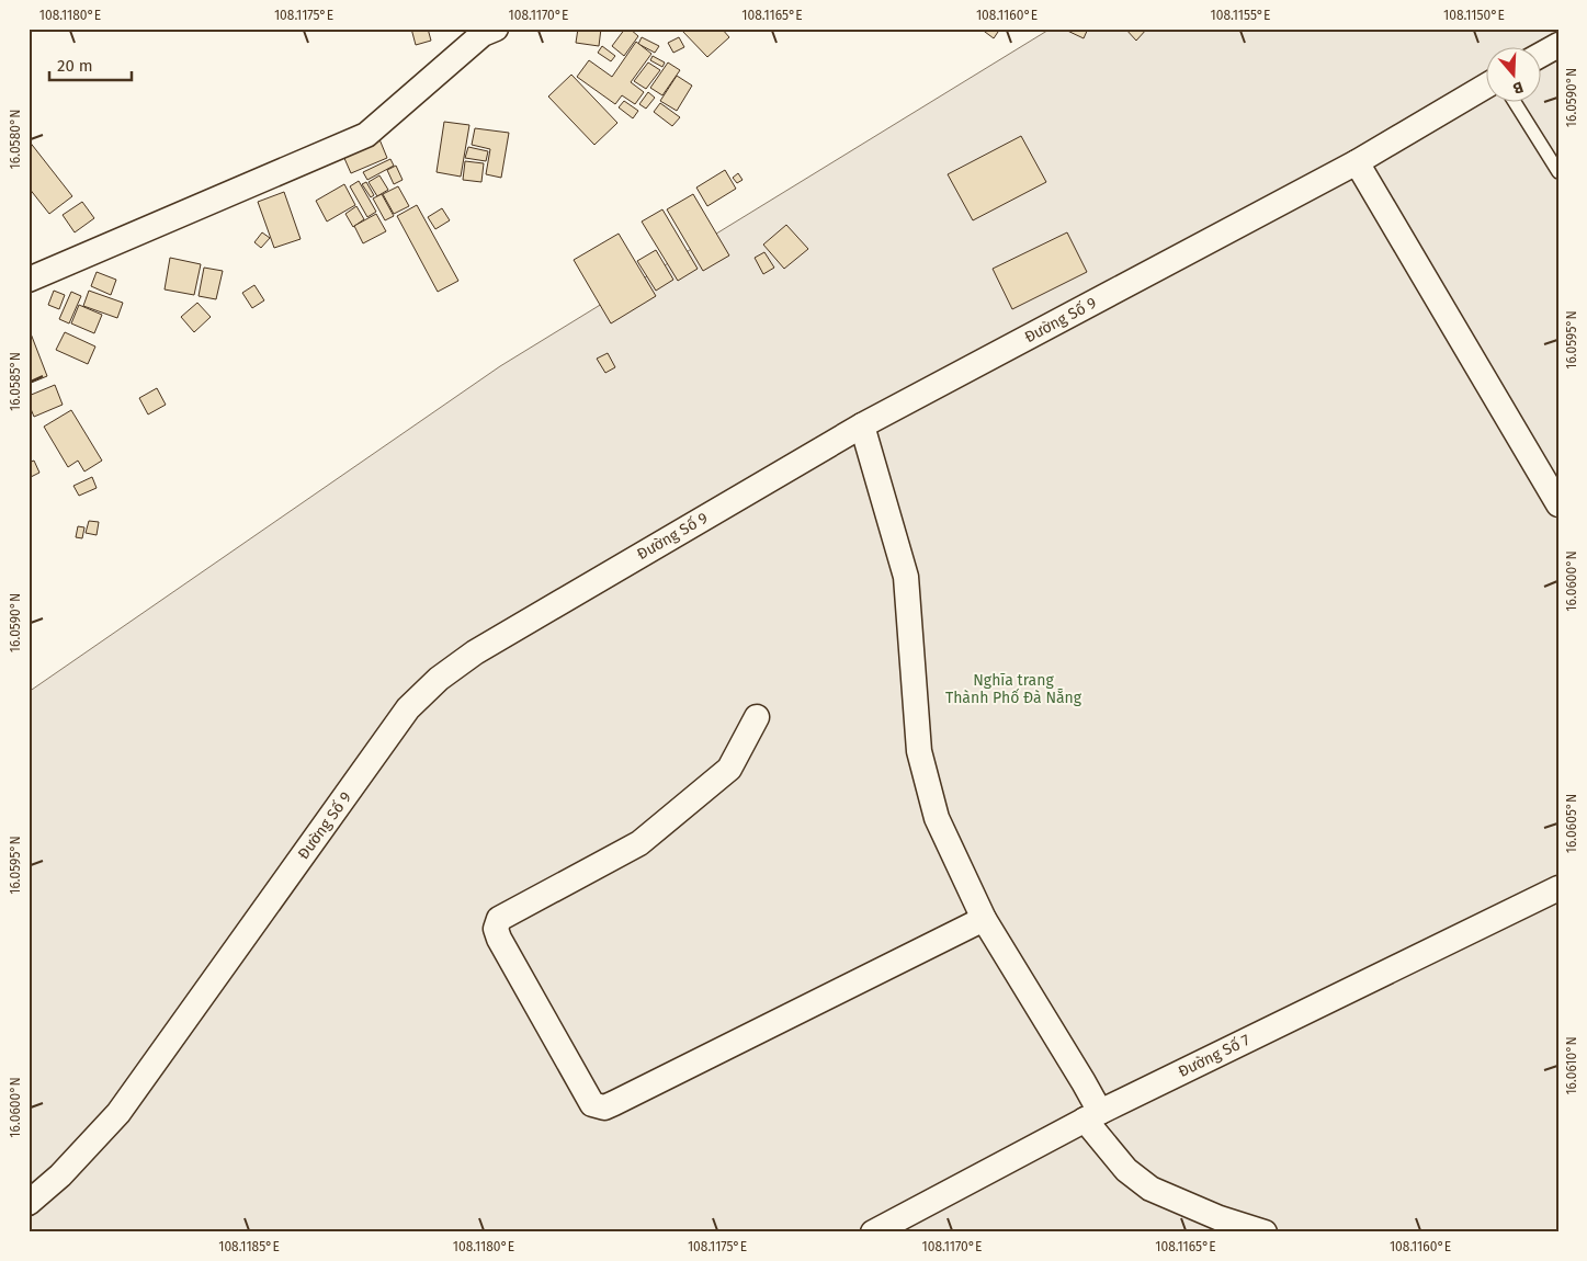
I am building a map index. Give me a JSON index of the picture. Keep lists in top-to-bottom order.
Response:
{
  "streets": {
    "street": ["Đường Số 9", "Đường Số 7"]
  },
  "parks": ["Nghĩa trang Thành Phố Đà Nẵng"],
  "scale_bar": "20 m",
  "north": "bottom",
  "coordinates": [
    "108.1180°E",
    "108.1175°E",
    "108.1170°E",
    "108.1165°E",
    "108.1160°E",
    "108.1155°E",
    "108.1150°E",
    "16.0590°N",
    "16.0580°N",
    "16.0595°N",
    "16.0585°N",
    "16.0600°N",
    "16.0605°N",
    "16.0610°N",
    "108.1185°E"
  ]
}
